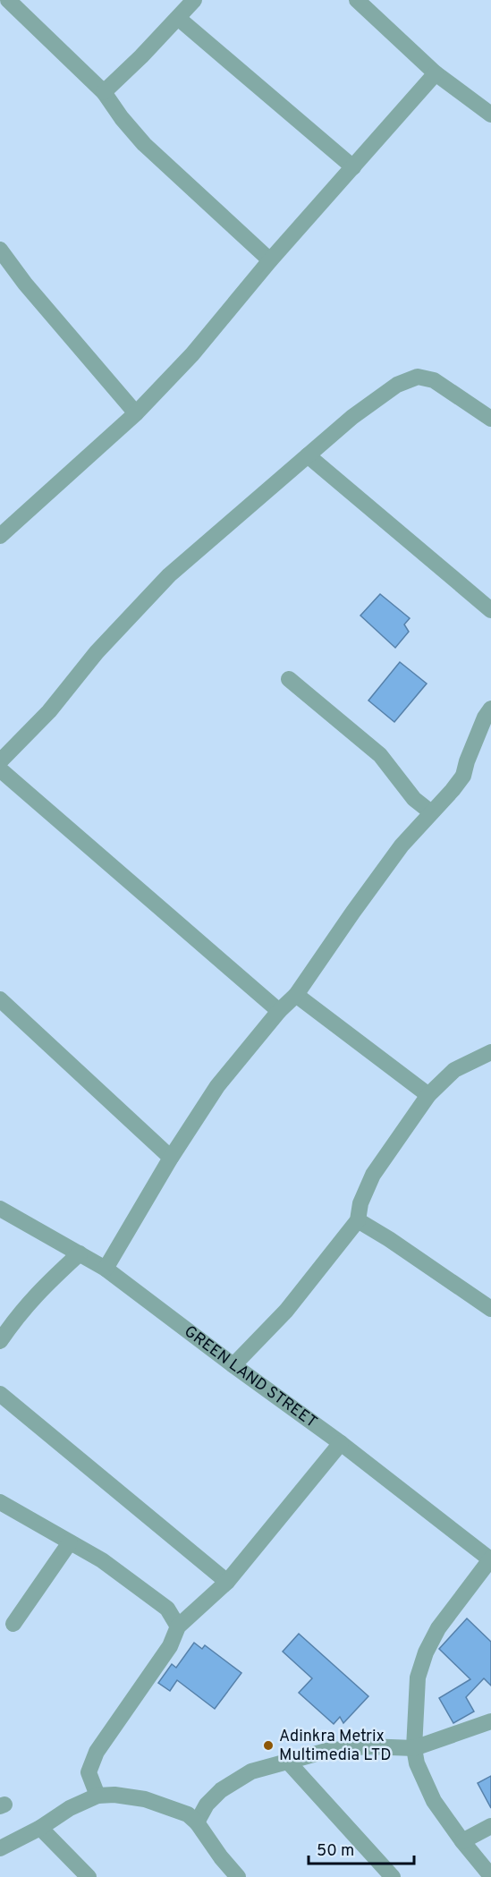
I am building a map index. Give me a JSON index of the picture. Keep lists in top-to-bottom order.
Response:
{
  "streets": {
    "street": ["GREEN LAND STREET"]
  },
  "places": ["Adinkra Metrix Multimedia LTD"],
  "scale_bar": "50 m"
}
